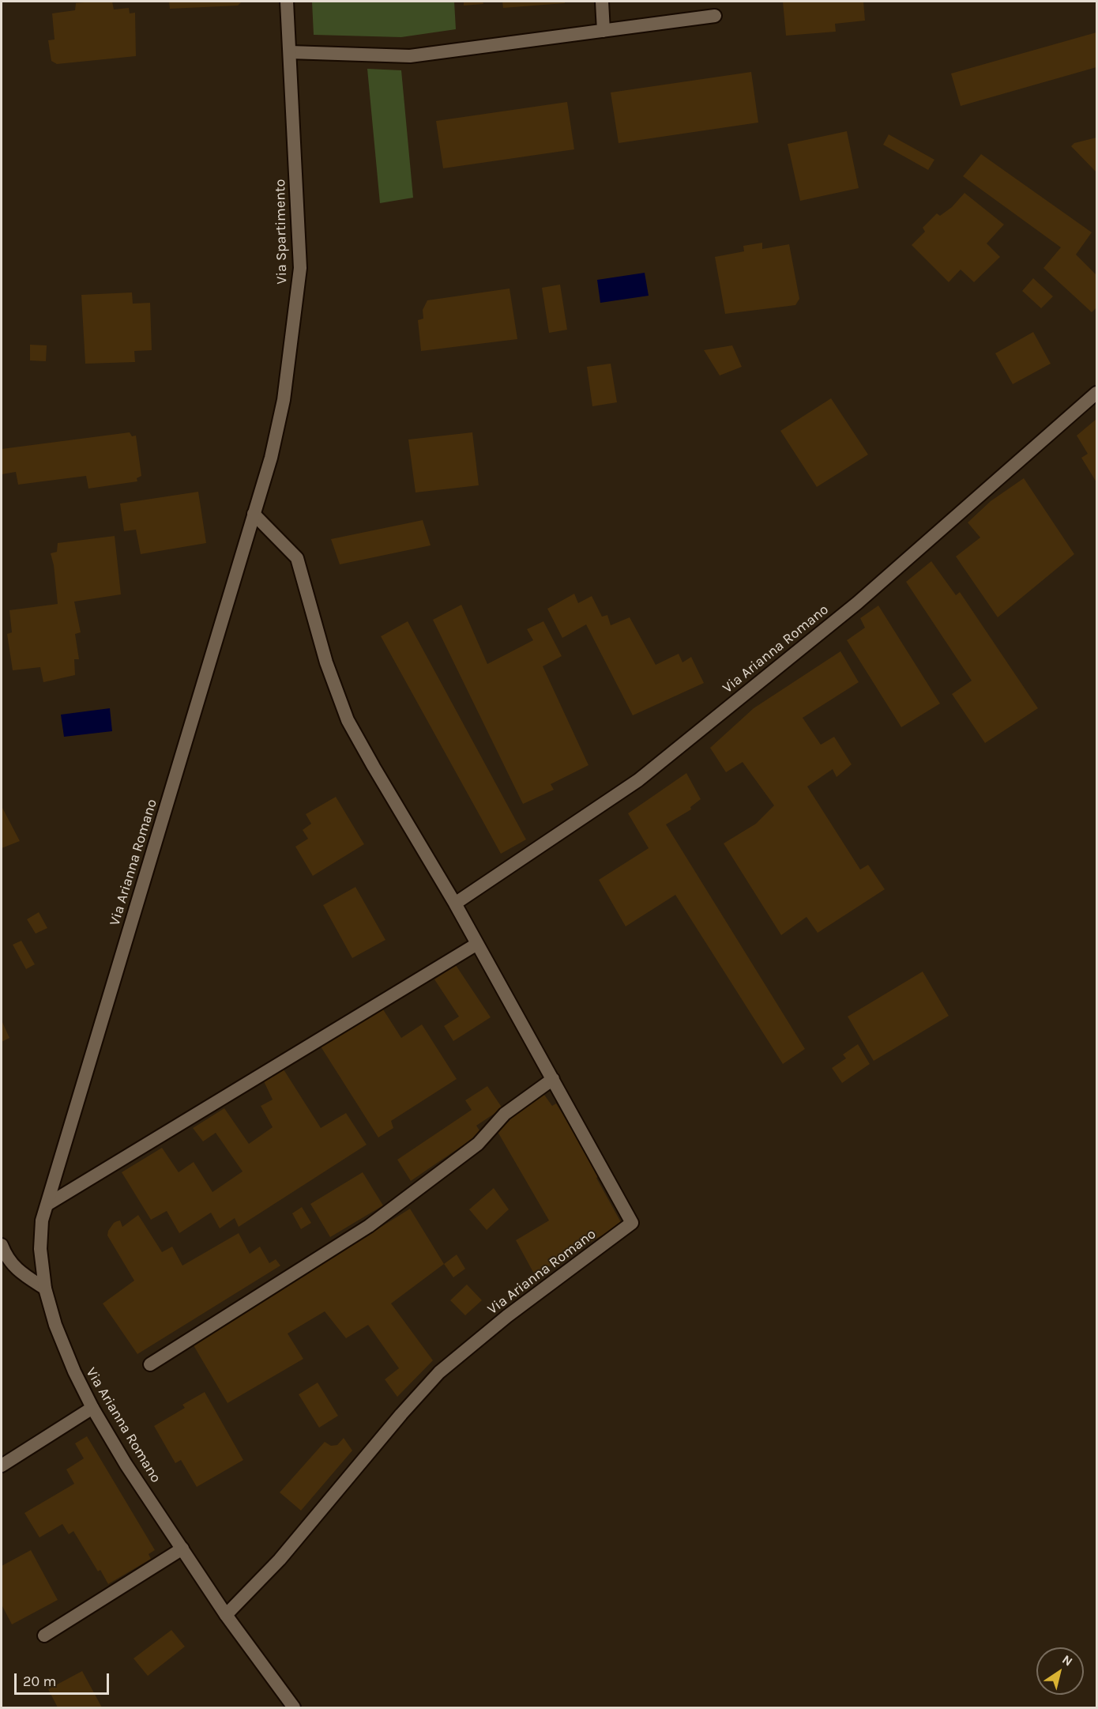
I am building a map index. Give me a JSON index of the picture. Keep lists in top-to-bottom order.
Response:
{
  "streets": {
    "street": ["Via Spartimento", "Via Arianna Romano"]
  },
  "crossings": [
    ["Via Spartimento", "Via Arianna Romano"]
  ],
  "scale_bar": "20 m",
  "north": "top right"
}
